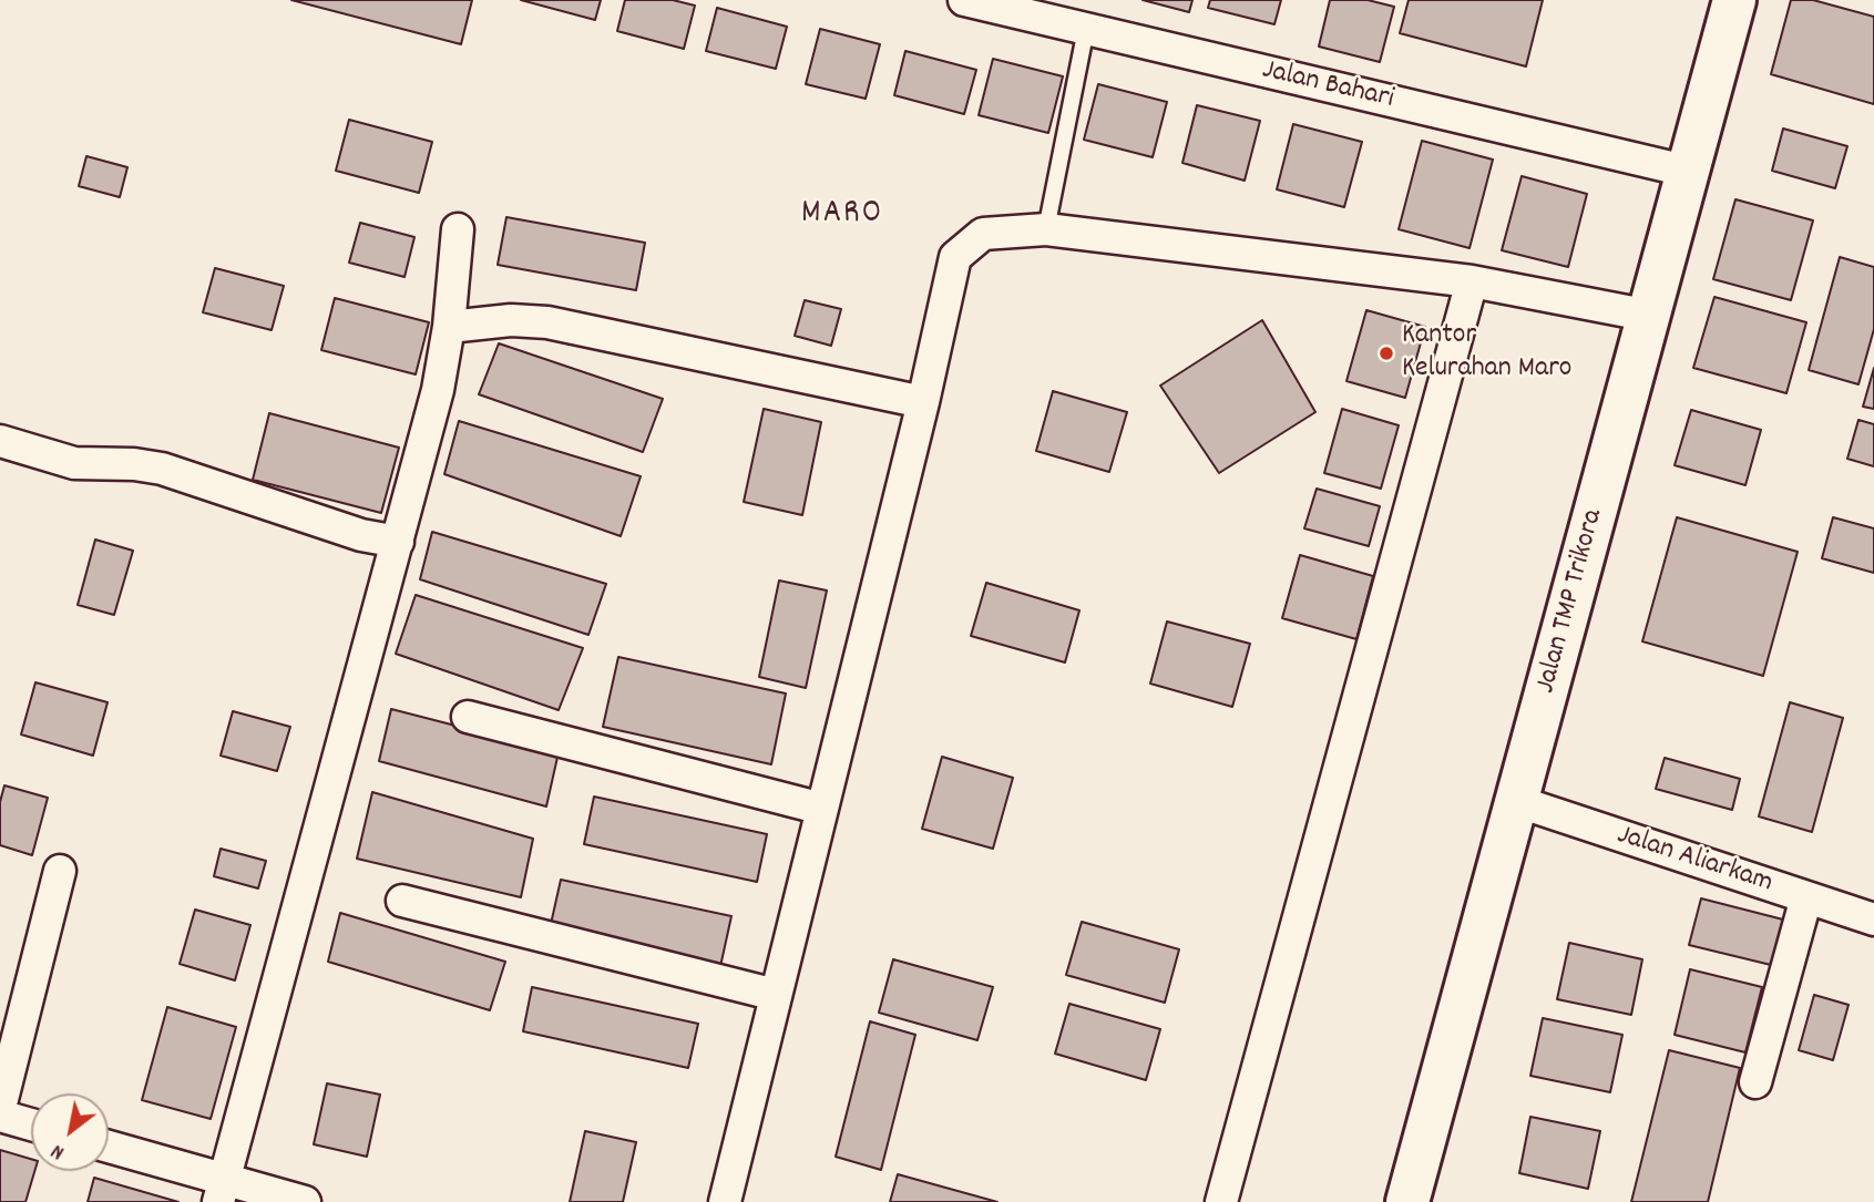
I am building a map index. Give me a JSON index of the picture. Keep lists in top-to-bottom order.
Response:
{
  "streets": {
    "highway": ["Jalan TMP Trikora"],
    "street": ["Jalan Bahari", "Jalan Aliarkam"]
  },
  "crossings": [
    ["Jalan Bahari", "Jalan TMP Trikora"],
    ["Jalan TMP Trikora", "Jalan Aliarkam"]
  ],
  "districts": ["MARO"],
  "places": ["Kantor Kelurahan Maro"],
  "north": "bottom left"
}
